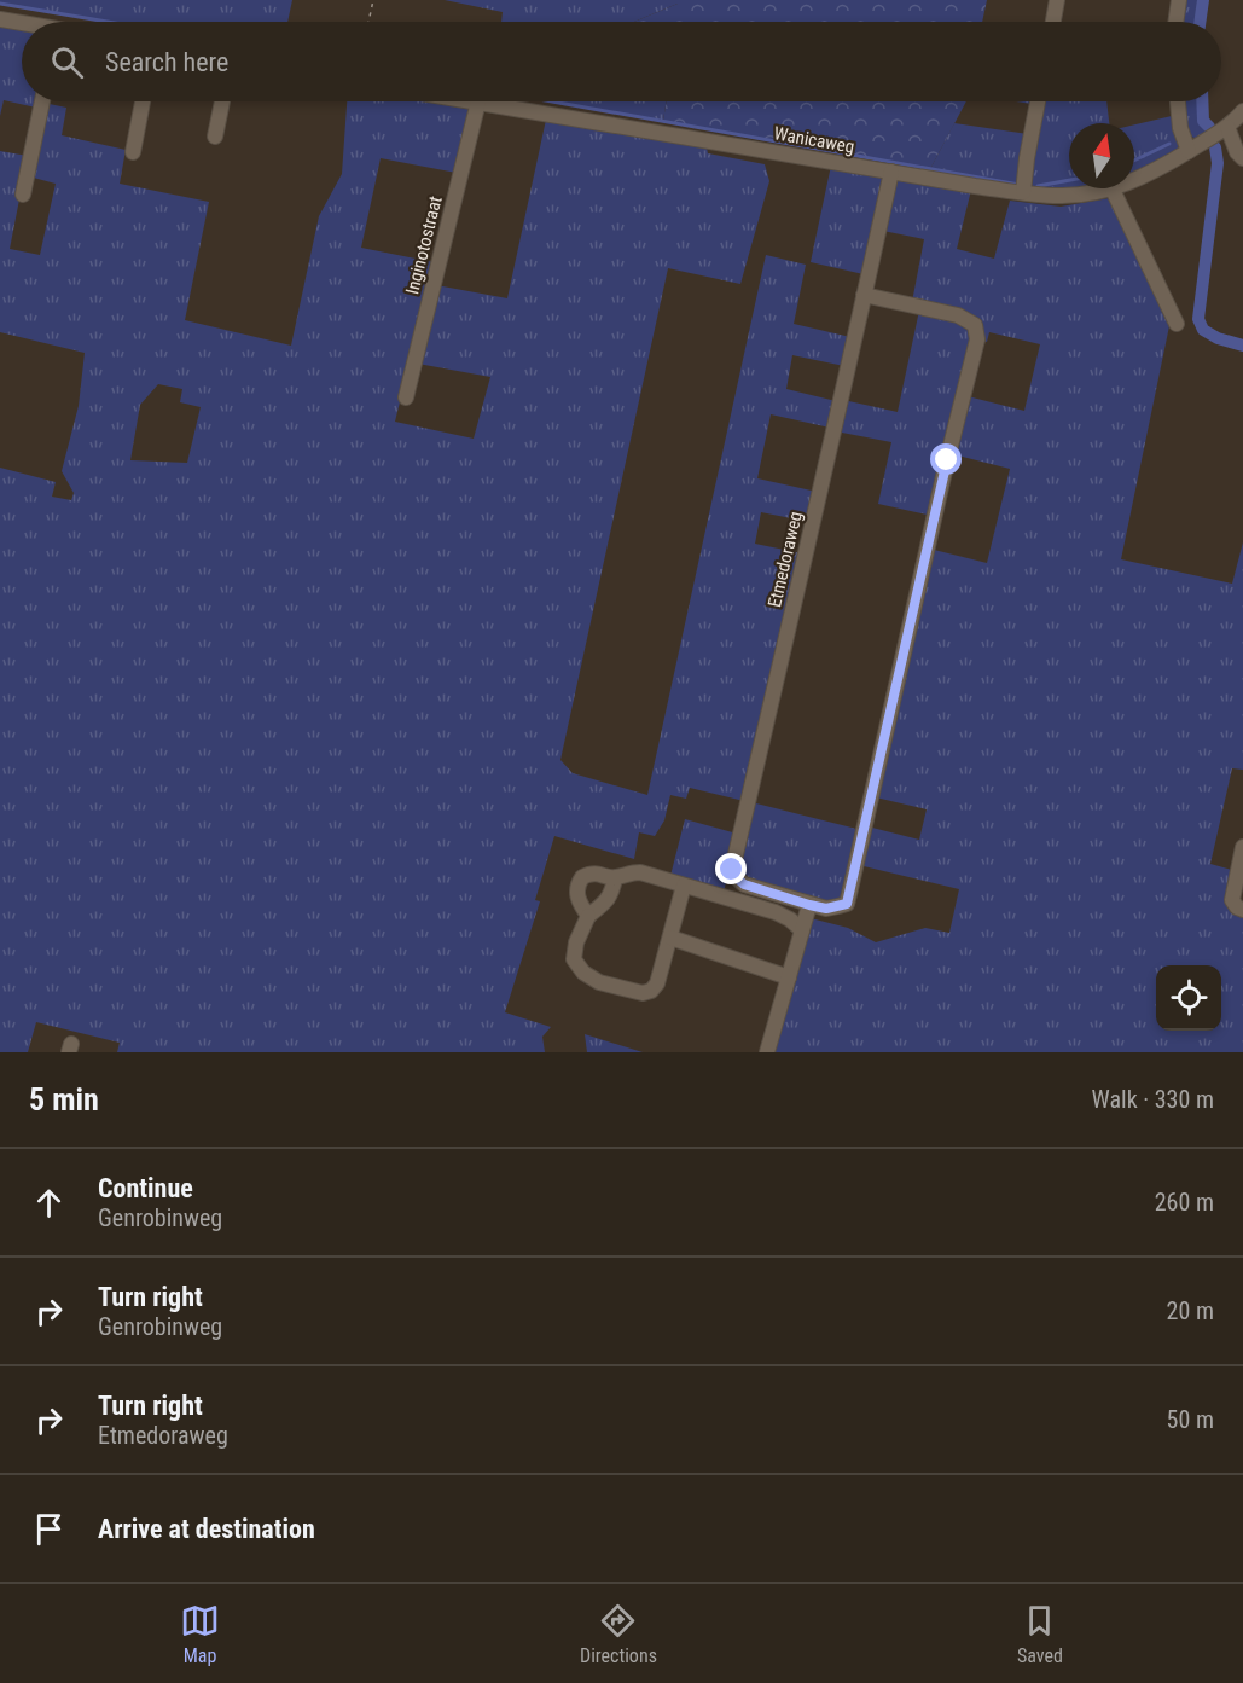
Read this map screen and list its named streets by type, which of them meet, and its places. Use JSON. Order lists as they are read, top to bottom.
{
  "streets": {
    "street": ["Wanicaweg", "Inginotostraat", "Etmedoraweg"]
  },
  "crossings": [
    ["Wanicaweg", "Inginotostraat"],
    ["Wanicaweg", "Etmedoraweg"]
  ],
  "north": "top",
  "page": {
    "search": "Search here",
    "heading": ["5 min", "Walk · 330 m"],
    "list": [
      ["Continue", "Genrobinweg", "260 m"],
      ["Turn right", "Genrobinweg", "20 m"],
      ["Turn right", "Etmedoraweg", "50 m"],
      "Arrive at destination"
    ],
    "nav": ["Map", "Directions", "Saved"]
  }
}
